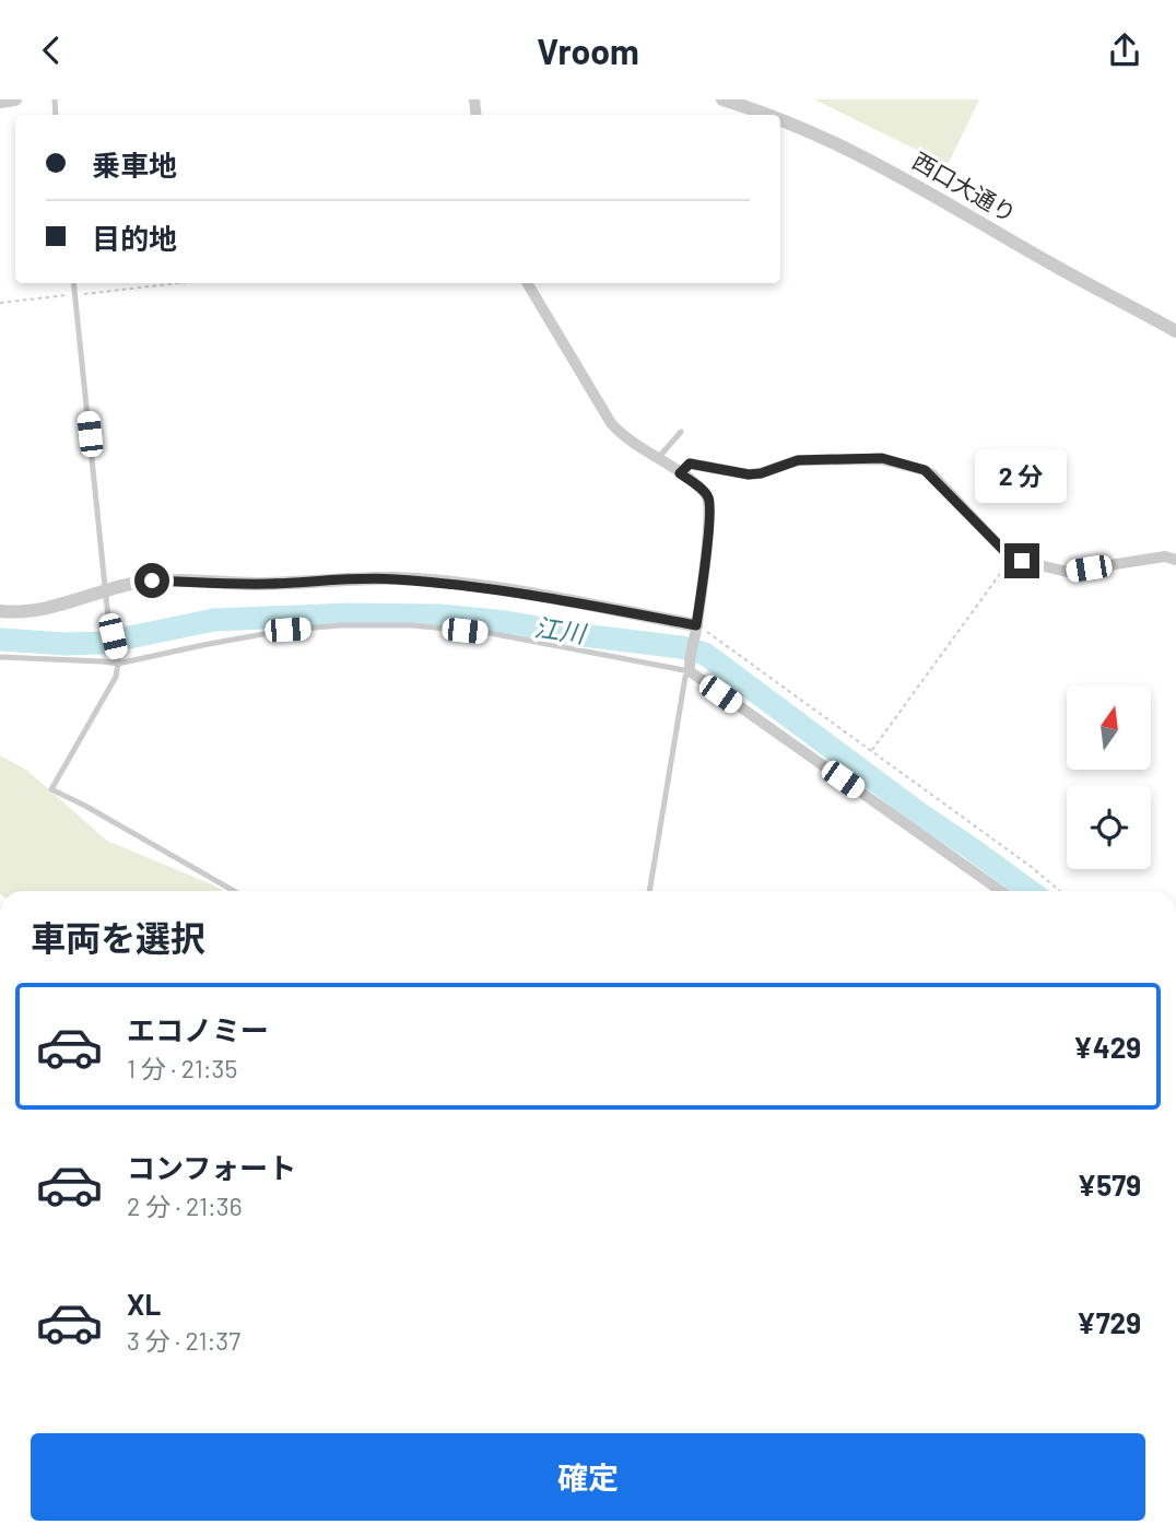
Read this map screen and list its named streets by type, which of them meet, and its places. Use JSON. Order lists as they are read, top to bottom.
{
  "streets": {
    "street": ["西口大通り"]
  },
  "water": ["江川"],
  "north": "top",
  "page": {
    "header": "Vroom",
    "banner": ["乗車地", "目的地"],
    "bubble": "2 分",
    "heading": "車両を選択",
    "list": [
      {
        "name": "エコノミー",
        "note": "1 分 · 21:35",
        "value": "¥429"
      },
      {
        "name": "コンフォート",
        "note": "2 分 · 21:36",
        "value": "¥579"
      },
      {
        "name": "XL",
        "note": "3 分 · 21:37",
        "value": "¥729"
      }
    ],
    "buttons": "確定"
  }
}
